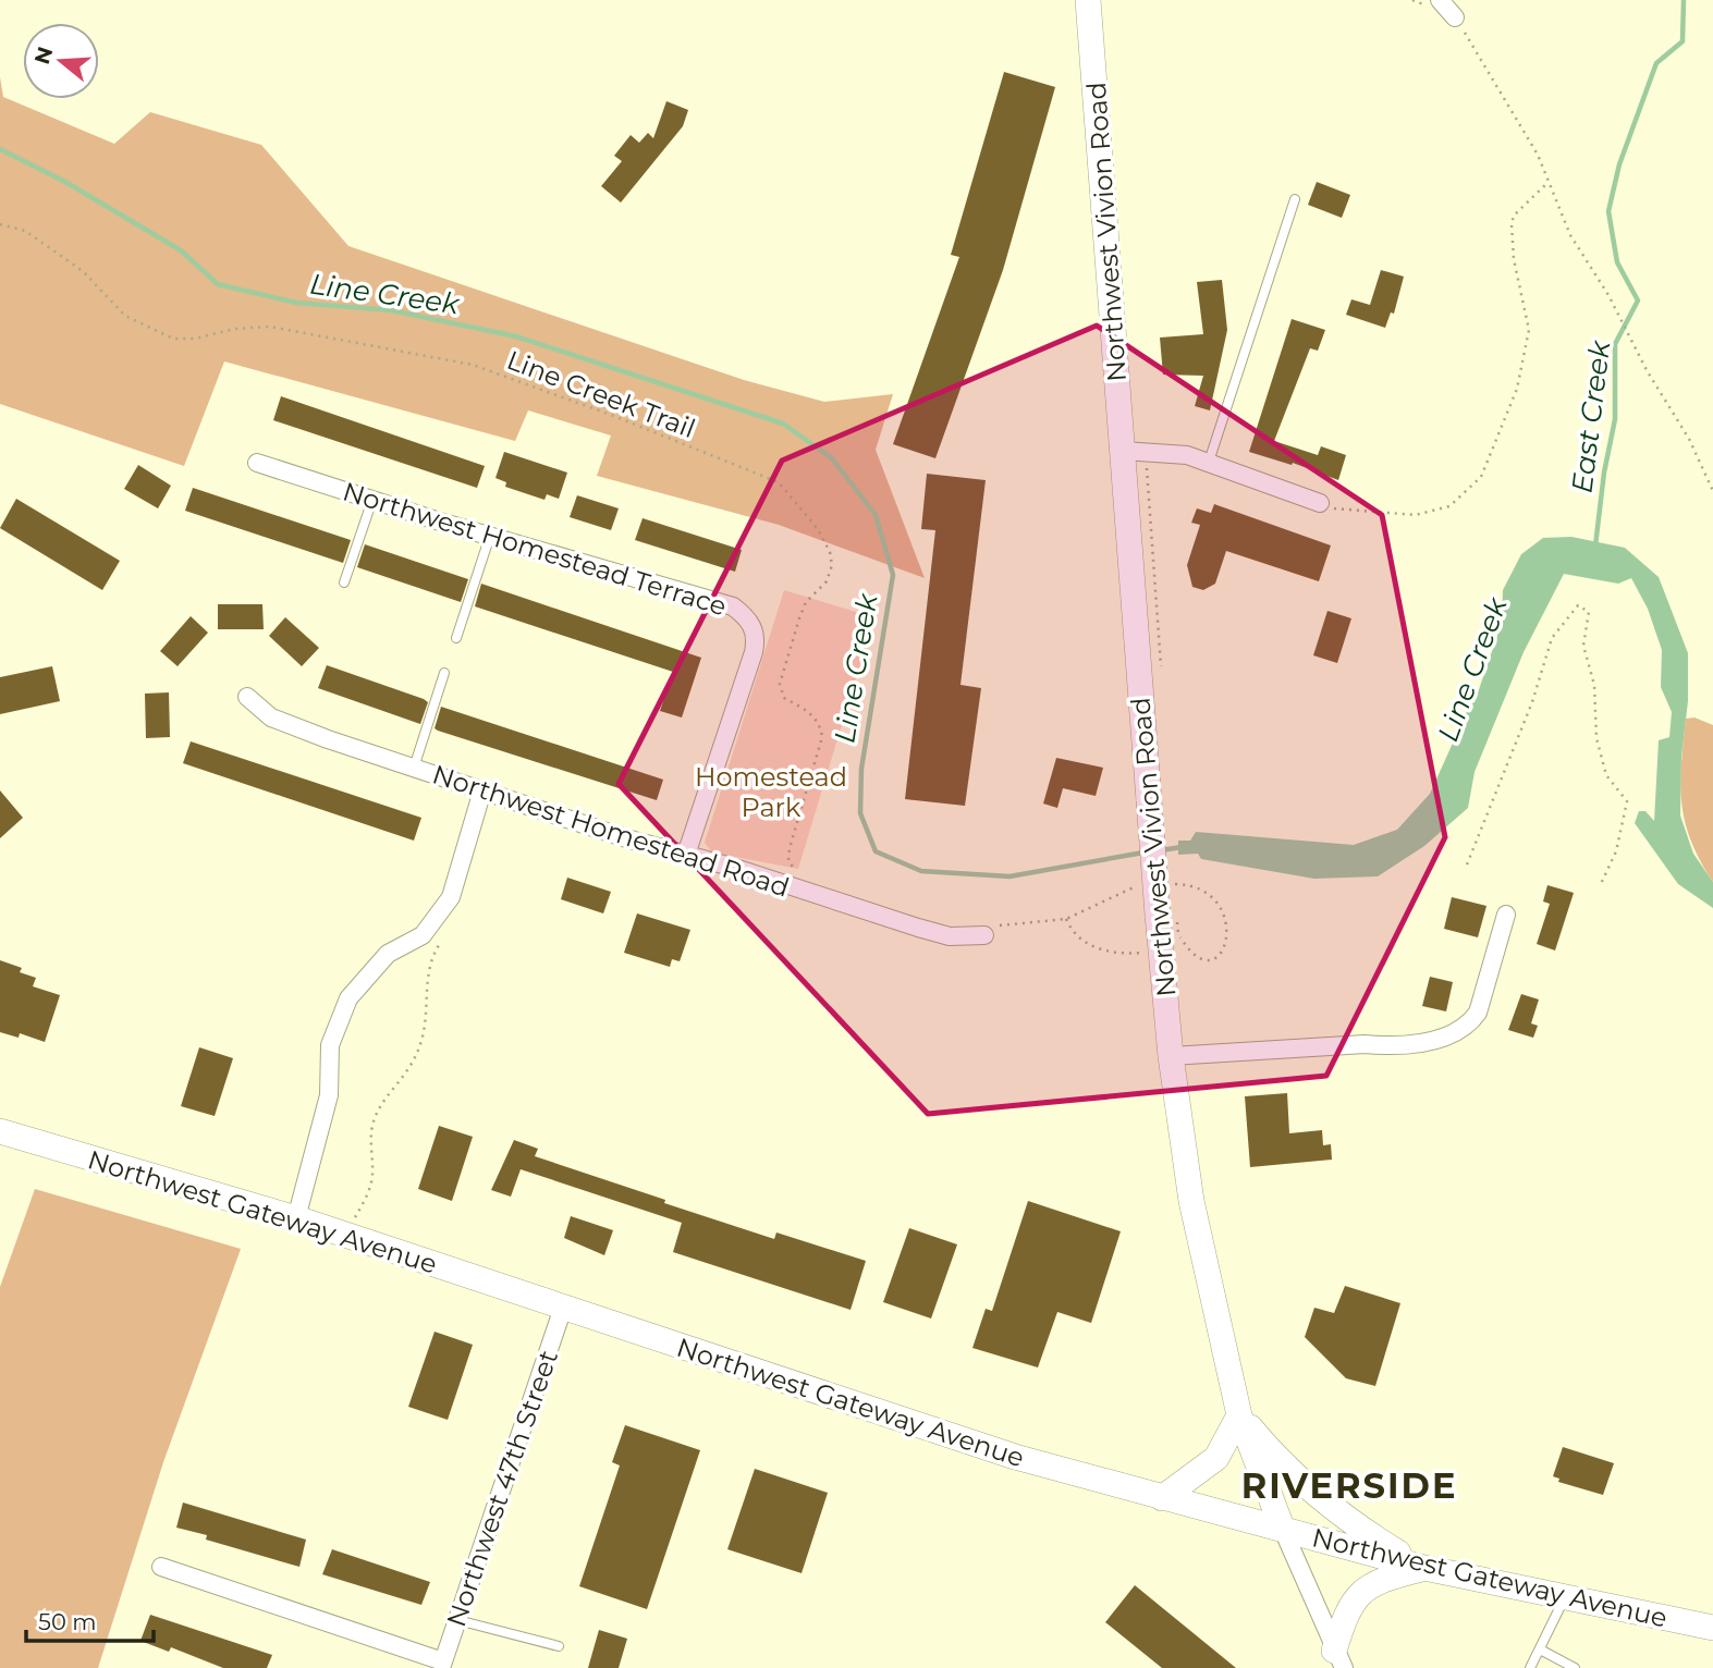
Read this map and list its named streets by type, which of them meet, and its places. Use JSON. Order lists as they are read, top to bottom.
{
  "streets": {
    "main road": ["Northwest Vivion Road", "Northwest Gateway Avenue"],
    "street": ["Northwest Homestead Terrace", "Northwest Homestead Road", "Northwest 47th Street"],
    "path": ["Line Creek Trail"]
  },
  "crossings": [
    ["Northwest Vivion Road", "Northwest Gateway Avenue"],
    ["Northwest Homestead Terrace", "Northwest Homestead Road"],
    ["Northwest Gateway Avenue", "Northwest 47th Street"]
  ],
  "districts": ["RIVERSIDE"],
  "water": ["Line Creek", "East Creek"],
  "parks": ["Homestead Park"],
  "scale_bar": "50 m",
  "north": "left"
}
